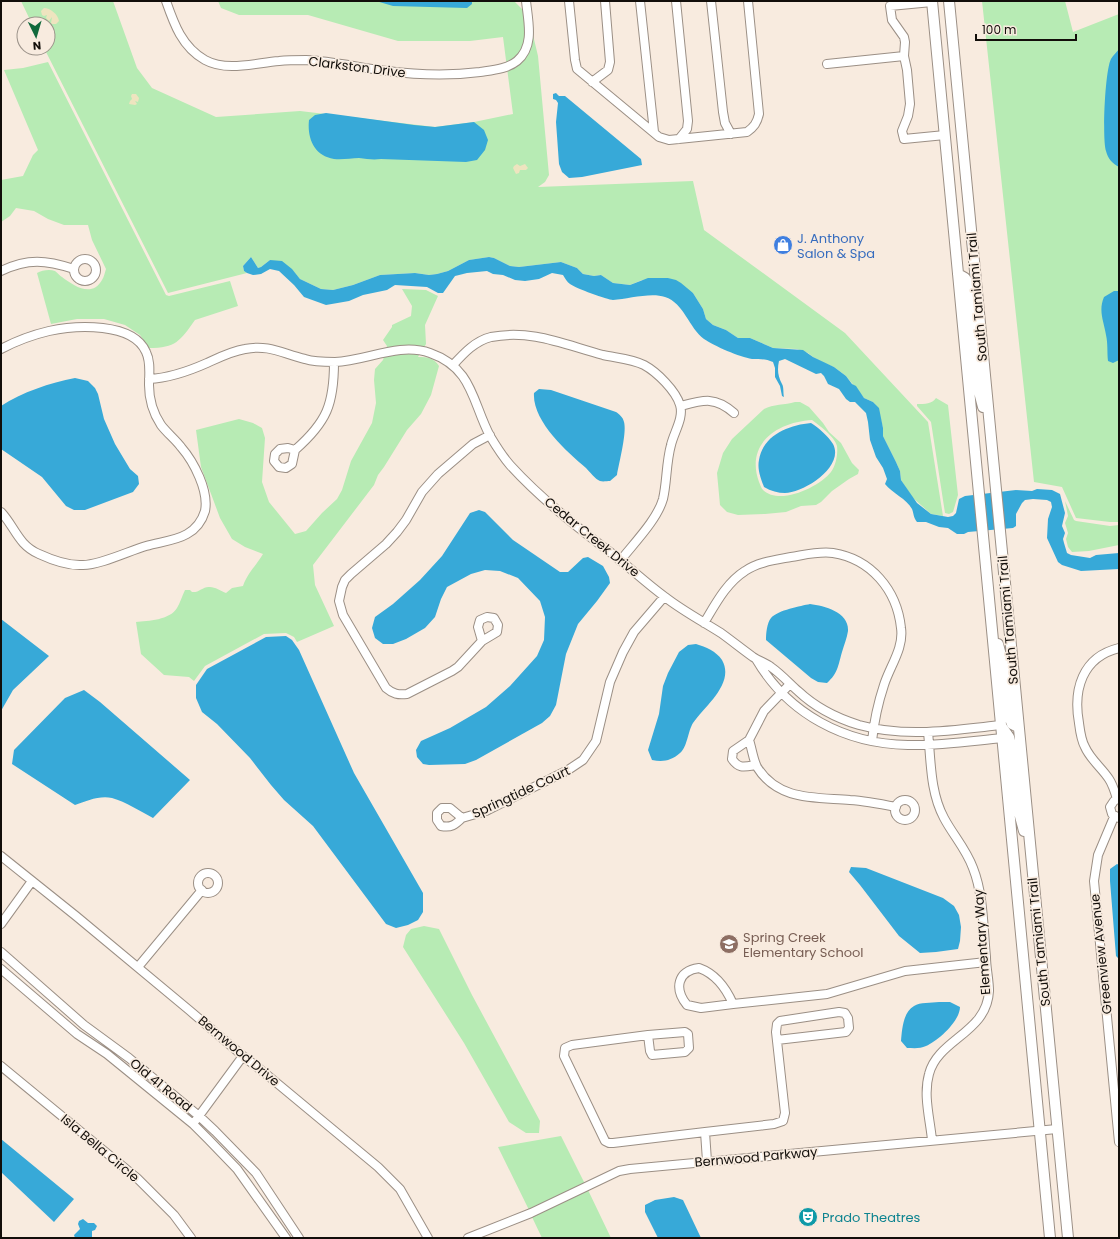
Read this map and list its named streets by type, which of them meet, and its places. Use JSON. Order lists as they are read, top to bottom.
{
  "streets": {
    "main road": ["South Tamiami Trail"],
    "street": [
      "Clarkston Drive",
      "Cedar Creek Drive",
      "Springtide Court",
      "Elementary Way",
      "Greenview Avenue",
      "Bernwood Drive",
      "Old 41 Road",
      "Isla Bella Circle",
      "Bernwood Parkway"
    ]
  },
  "crossings": [
    ["South Tamiami Trail", "Cedar Creek Drive"],
    ["South Tamiami Trail", "Bernwood Parkway"],
    ["Cedar Creek Drive", "Springtide Court"],
    ["Cedar Creek Drive", "Elementary Way"],
    ["Elementary Way", "Bernwood Parkway"]
  ],
  "places": {
    "shop": ["J. Anthony Salon & Spa"],
    "school or university": ["Spring Creek Elementary School"],
    "theatre": ["Prado Theatres"]
  },
  "scale_bar": "100 m",
  "north": "bottom"
}
